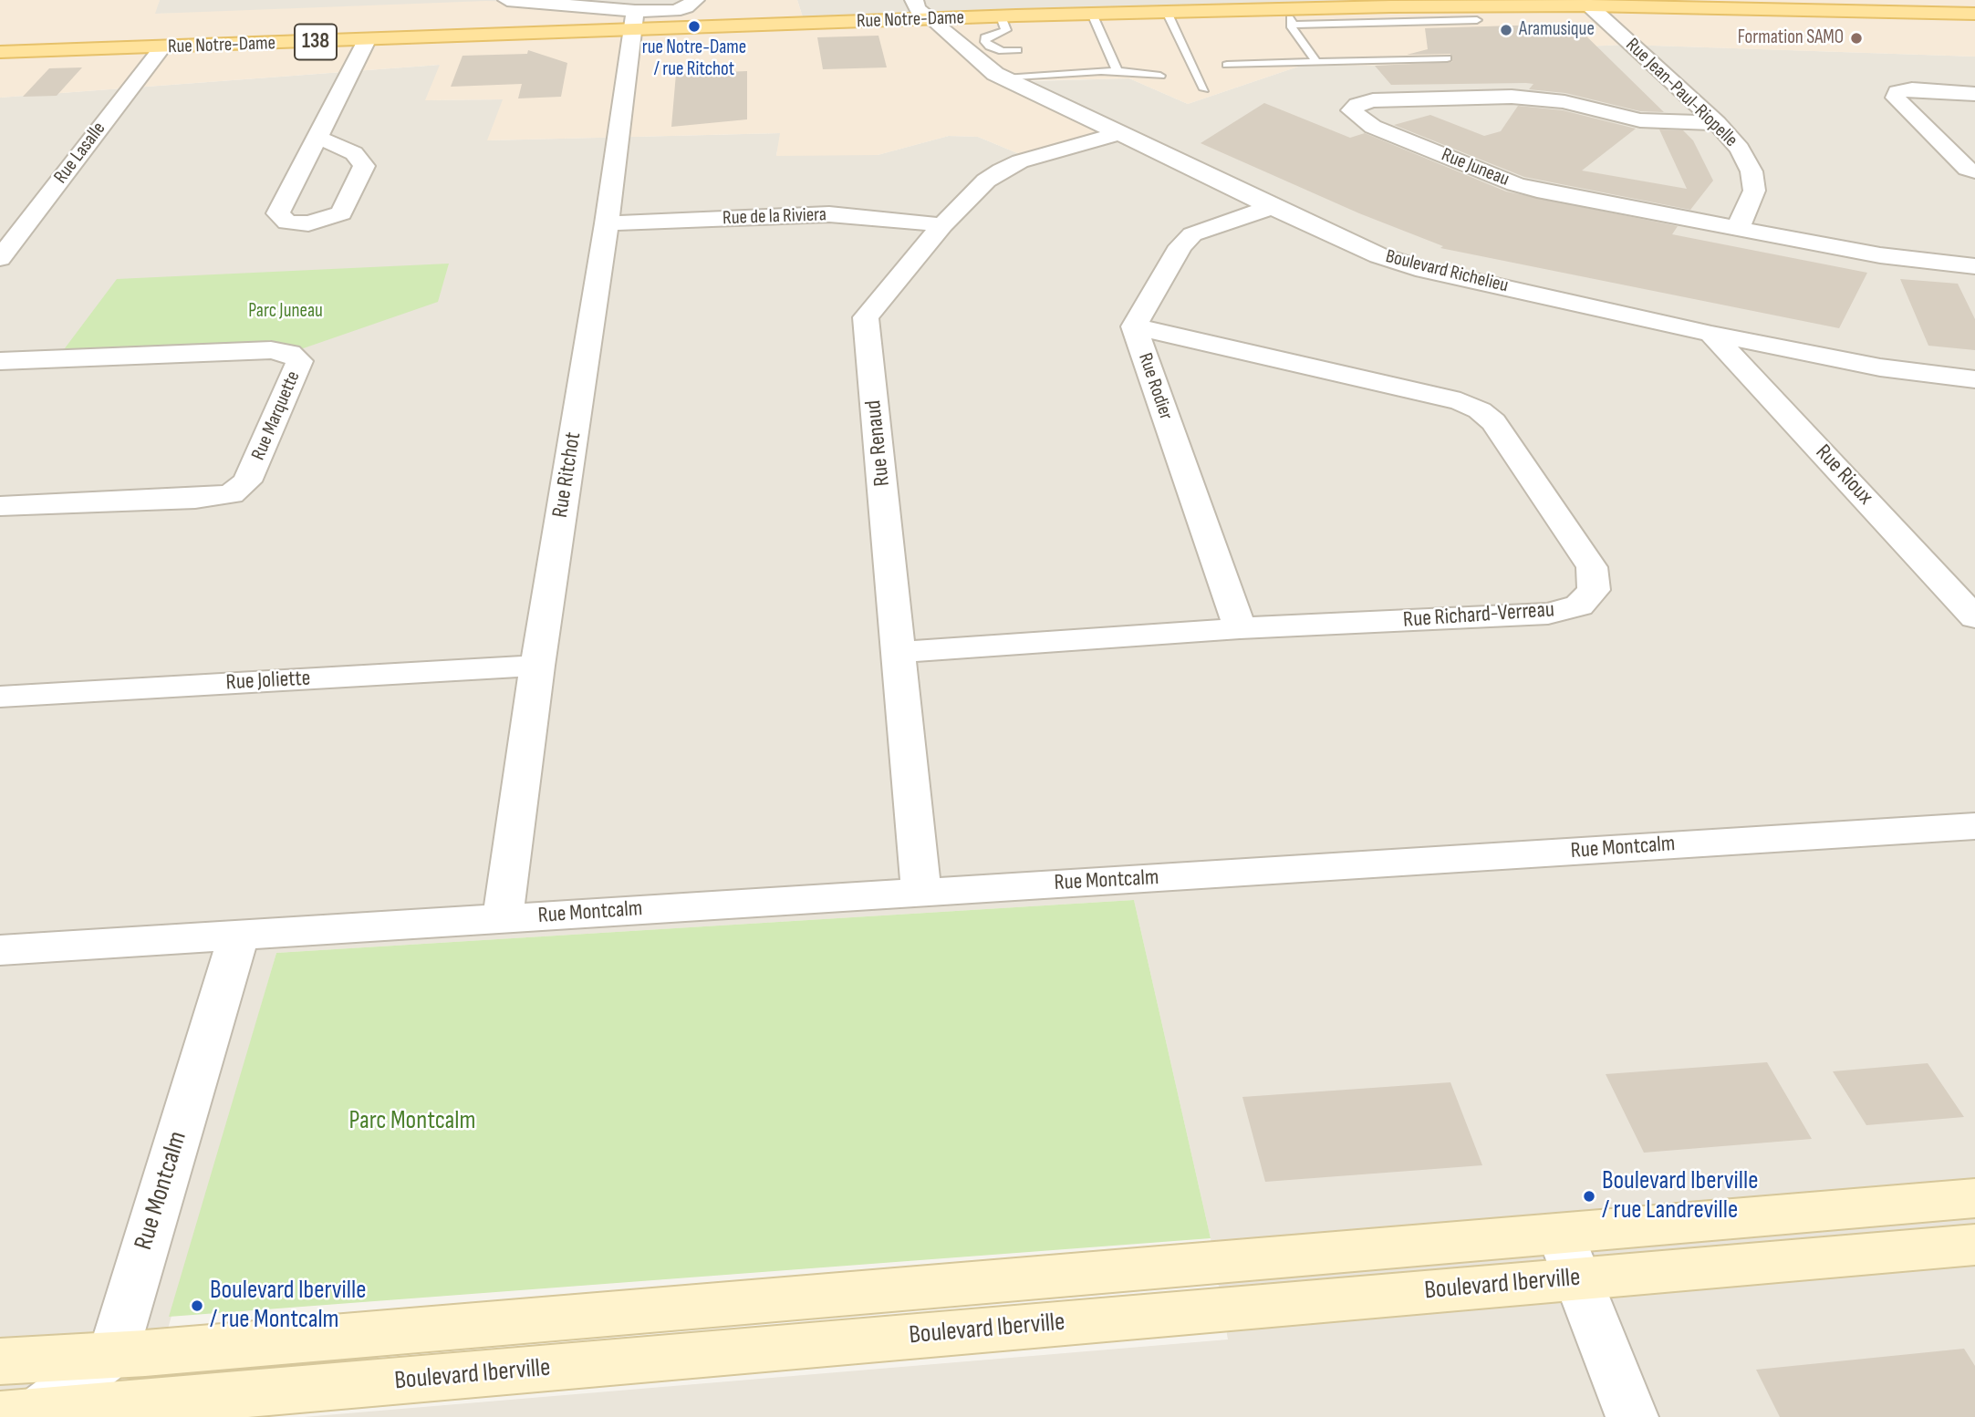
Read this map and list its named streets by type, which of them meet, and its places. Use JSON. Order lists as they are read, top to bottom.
{
  "streets": {
    "main road": ["Rue Notre-Dame", "138"],
    "street": [
      "Rue Jean-Paul-Riopelle",
      "Rue Lasalle",
      "Rue Juneau",
      "Rue de la Riviera",
      "Boulevard Richelieu",
      "Rue Rodier",
      "Rue Marquette",
      "Rue Renaud",
      "Rue Ritchot",
      "Rue Rioux",
      "Rue Richard-Verreau",
      "Rue Joliette",
      "Rue Montcalm",
      "Boulevard Iberville"
    ]
  },
  "crossings": [
    ["Rue Notre-Dame", "Rue Jean-Paul-Riopelle"],
    ["Rue Notre-Dame", "Rue Lasalle"],
    ["Rue Notre-Dame", "Boulevard Richelieu"],
    ["Rue Notre-Dame", "Rue Ritchot"],
    ["Rue Jean-Paul-Riopelle", "Rue Juneau"],
    ["Rue de la Riviera", "Rue Renaud"],
    ["Rue de la Riviera", "Rue Ritchot"],
    ["Boulevard Richelieu", "Rue Rodier"],
    ["Boulevard Richelieu", "Rue Renaud"],
    ["Boulevard Richelieu", "Rue Rioux"],
    ["Rue Rodier", "Rue Richard-Verreau"],
    ["Rue Renaud", "Rue Richard-Verreau"],
    ["Rue Renaud", "Rue Montcalm"],
    ["Rue Ritchot", "Rue Joliette"],
    ["Rue Ritchot", "Rue Montcalm"],
    ["Rue Montcalm", "Boulevard Iberville"]
  ],
  "parks": ["Parc Juneau", "Parc Montcalm"],
  "places": [
    "rue Notre-Dame / rue Ritchot",
    "Aramusique",
    "Formation SAMO",
    "Boulevard Iberville / rue Landreville",
    "Boulevard Iberville / rue Montcalm"
  ]
}
